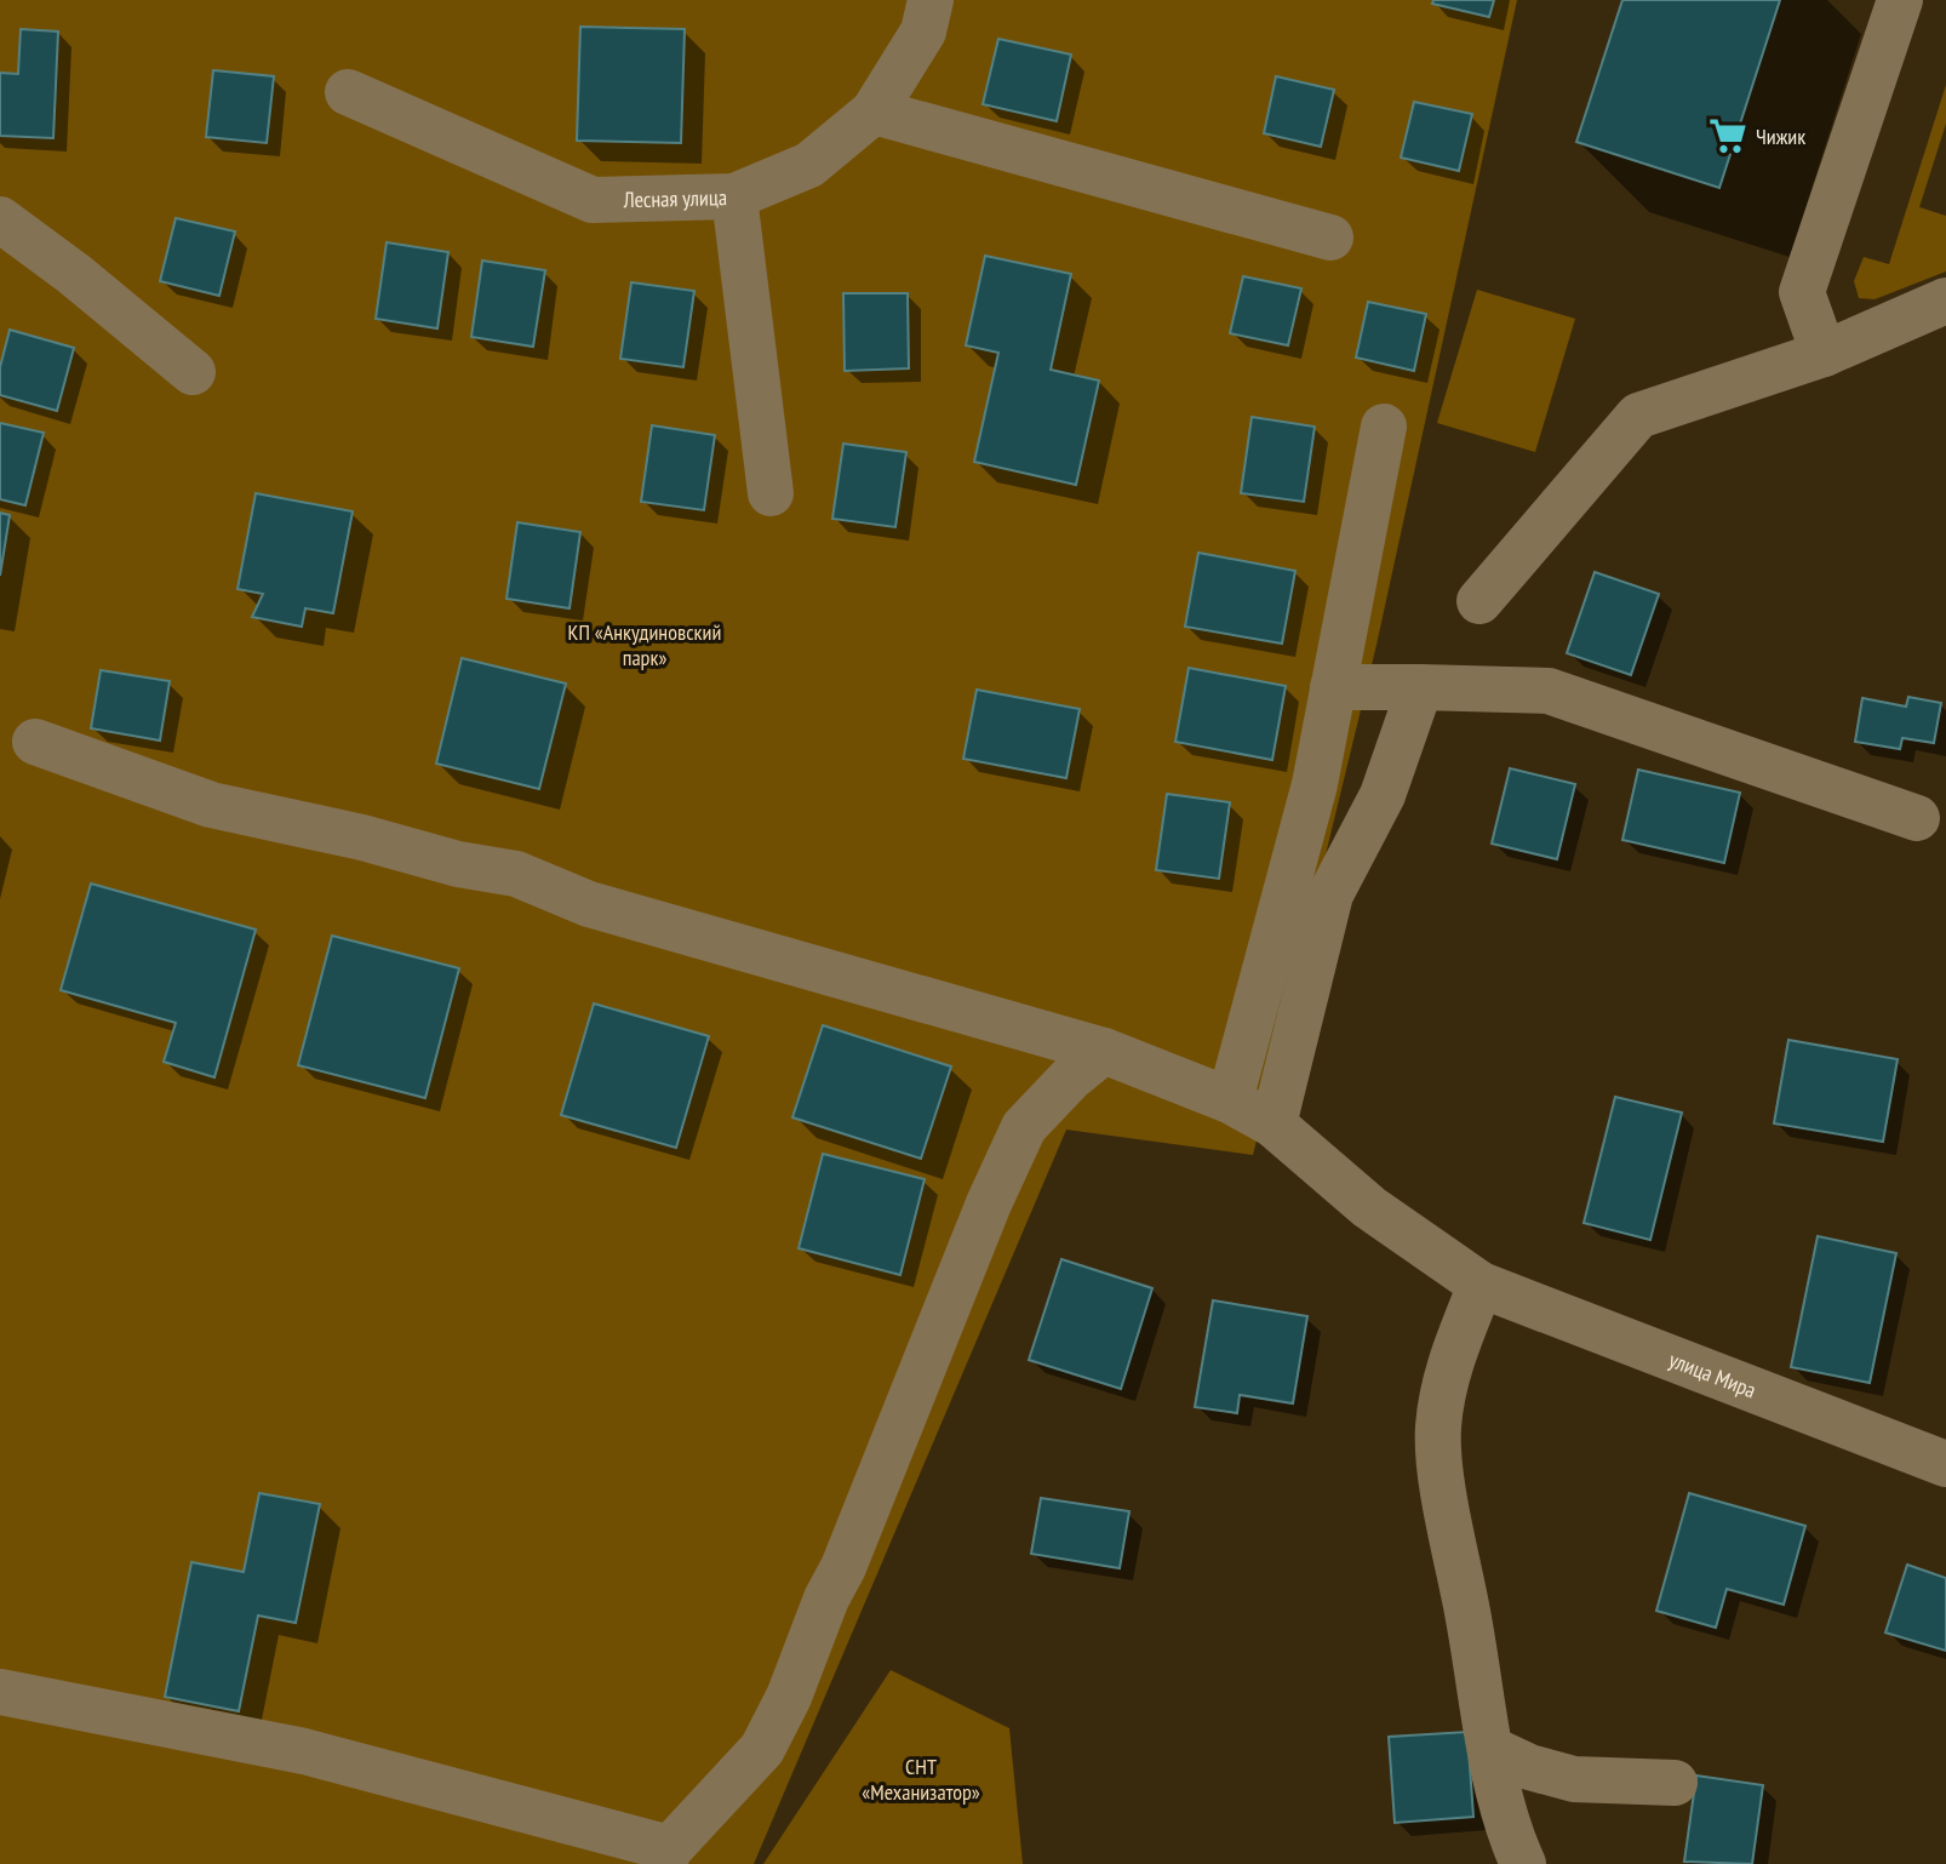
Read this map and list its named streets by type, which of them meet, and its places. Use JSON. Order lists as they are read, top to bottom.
{
  "streets": {
    "street": ["Лесная улица", "улица Мира"]
  },
  "parks": ["КП «Анкудиновский парк»", "СНТ «Механизатор»"],
  "places": {
    "supermarket": ["Чижик"]
  }
}
